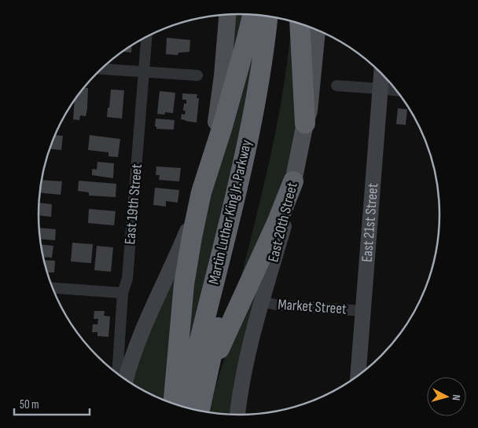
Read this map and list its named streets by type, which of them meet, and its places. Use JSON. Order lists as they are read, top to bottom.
{
  "streets": {
    "highway": ["Martin Luther King Jr. Parkway"],
    "main road": ["East 20th Street"],
    "street": ["East 19th Street", "East 21st Street", "Market Street"]
  },
  "crossings": [
    ["East 20th Street", "Market Street"],
    ["East 21st Street", "Market Street"]
  ],
  "scale_bar": "50 m",
  "north": "right"
}
